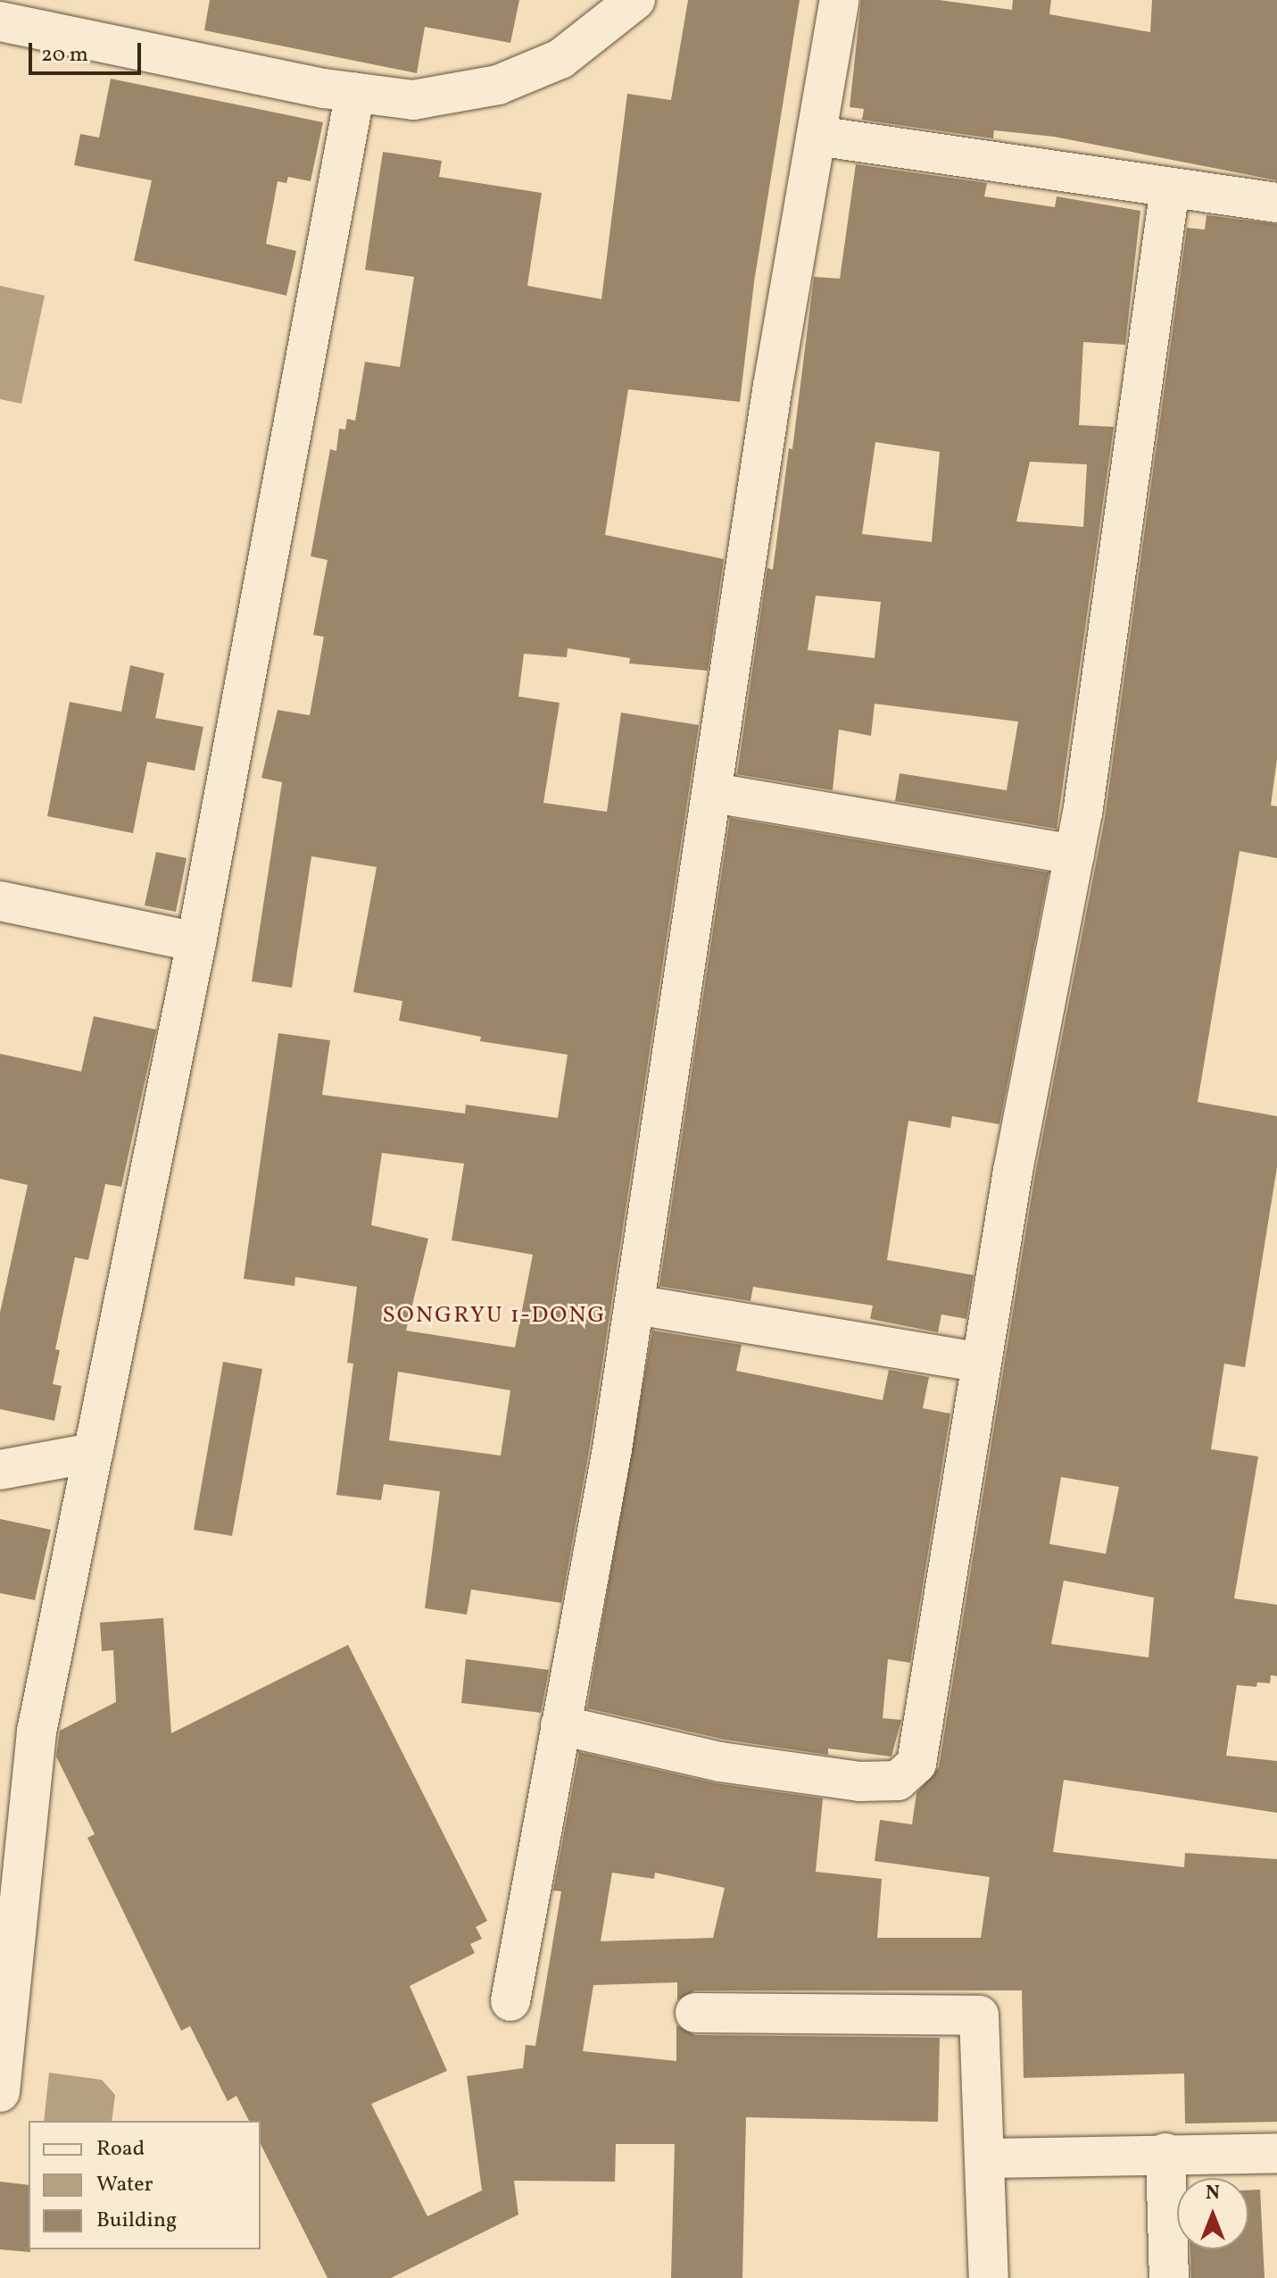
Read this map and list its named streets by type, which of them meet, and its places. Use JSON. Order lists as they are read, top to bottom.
{
  "districts": ["SONGRYU 1-DONG"],
  "legend": ["Road", "Water", "Building"],
  "scale_bar": "20 m",
  "north": "top"
}
